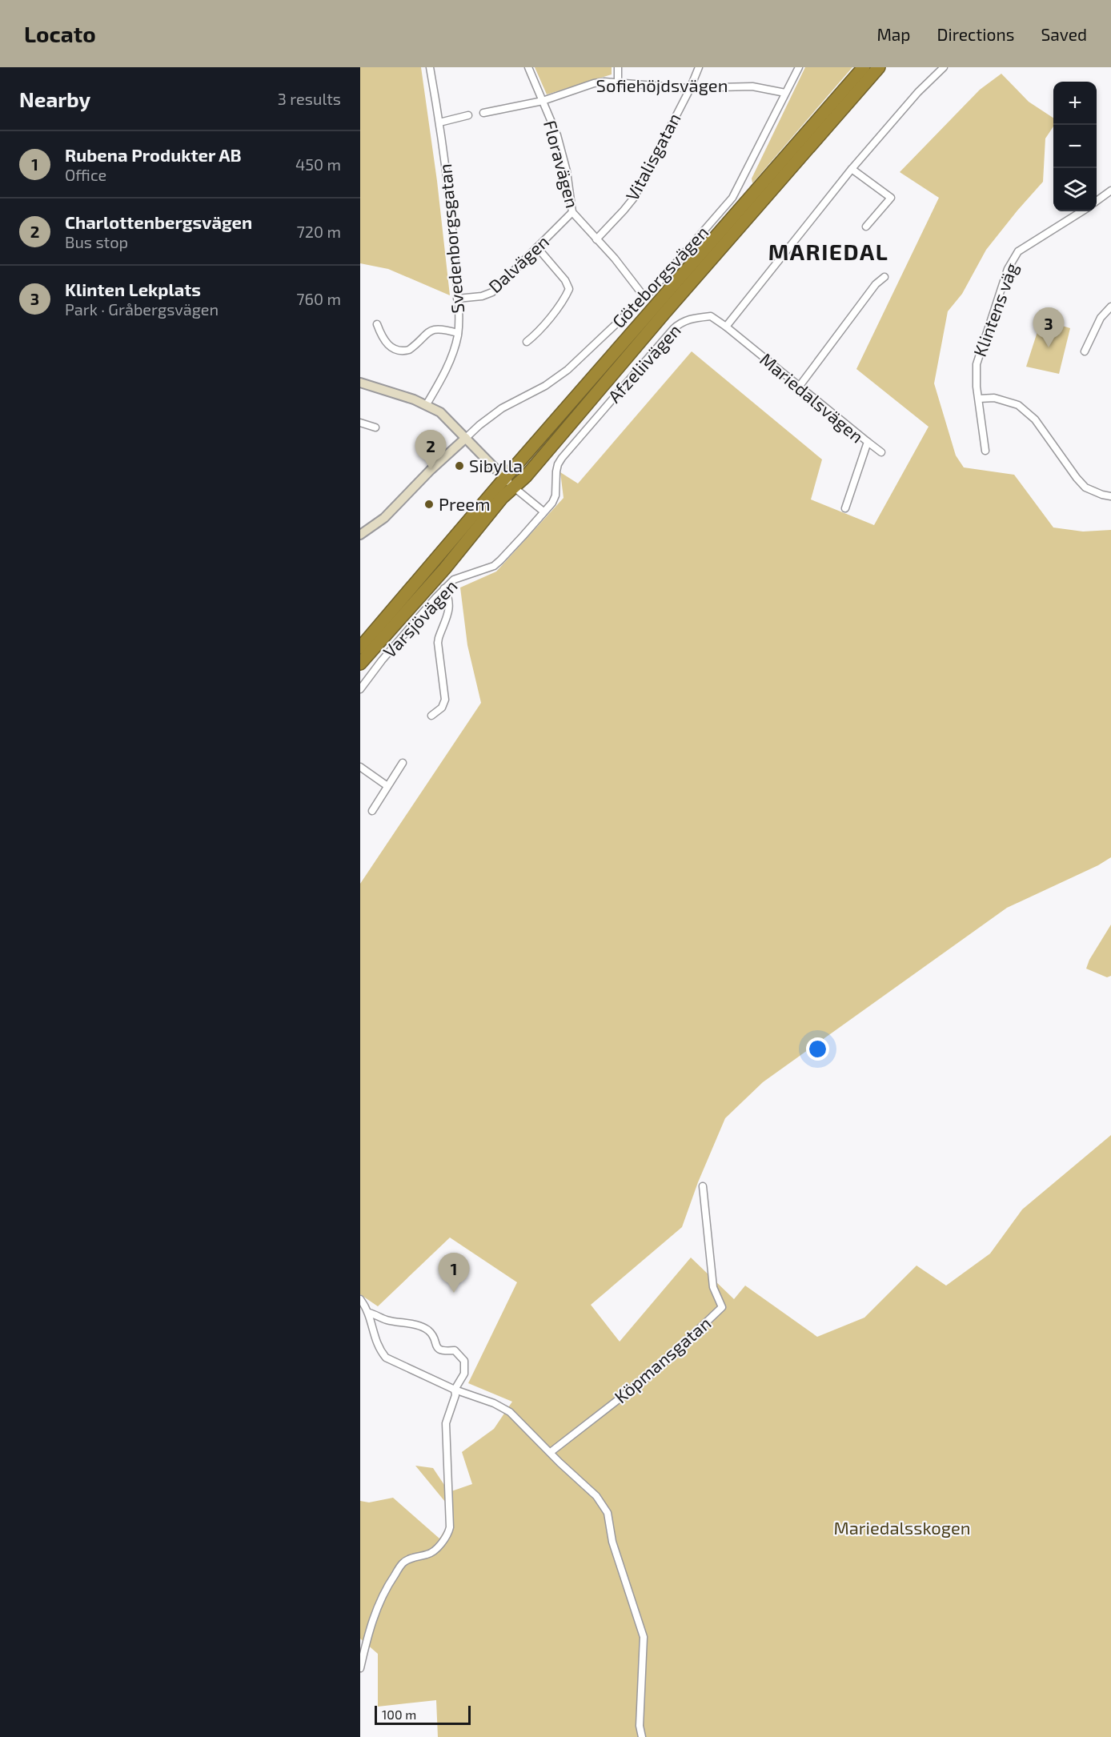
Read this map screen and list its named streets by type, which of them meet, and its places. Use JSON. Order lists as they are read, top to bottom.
{
  "streets": {
    "street": [
      "Sofiehöjdsvägen",
      "Vitalisgatan",
      "Floravägen",
      "Svedenborgsgatan",
      "Dalvägen",
      "Göteborgsvägen",
      "Klintens väg",
      "Afzeliivägen",
      "Mariedalsvägen",
      "Varsjövägen",
      "Köpmansgatan"
    ]
  },
  "crossings": [
    ["Sofiehöjdsvägen", "Vitalisgatan"],
    ["Sofiehöjdsvägen", "Floravägen"],
    ["Sofiehöjdsvägen", "Göteborgsvägen"],
    ["Vitalisgatan", "Floravägen"],
    ["Floravägen", "Dalvägen"],
    ["Floravägen", "Göteborgsvägen"],
    ["Svedenborgsgatan", "Dalvägen"],
    ["Afzeliivägen", "Mariedalsvägen"],
    ["Afzeliivägen", "Varsjövägen"]
  ],
  "districts": ["MARIEDAL"],
  "parks": ["Mariedalsskogen"],
  "places": ["Sibylla", "Preem"],
  "scale_bar": "100 m",
  "page": {
    "header": "Locato",
    "nav": ["Map", "Directions", "Saved"],
    "heading": ["Nearby", "3 results"],
    "map_buttons": ["+", "−"],
    "list": [
      {
        "mark": "1",
        "name": "Rubena Produkter AB",
        "note": "Office",
        "value": "450 m"
      },
      {
        "mark": "2",
        "name": "Charlottenbergsvägen",
        "note": "Bus stop",
        "value": "720 m"
      },
      {
        "mark": "3",
        "name": "Klinten Lekplats",
        "note": "Park · Gråbergsvägen",
        "value": "760 m"
      }
    ],
    "pins": ["3", "2", "1"],
    "scale": "100 m"
  }
}
